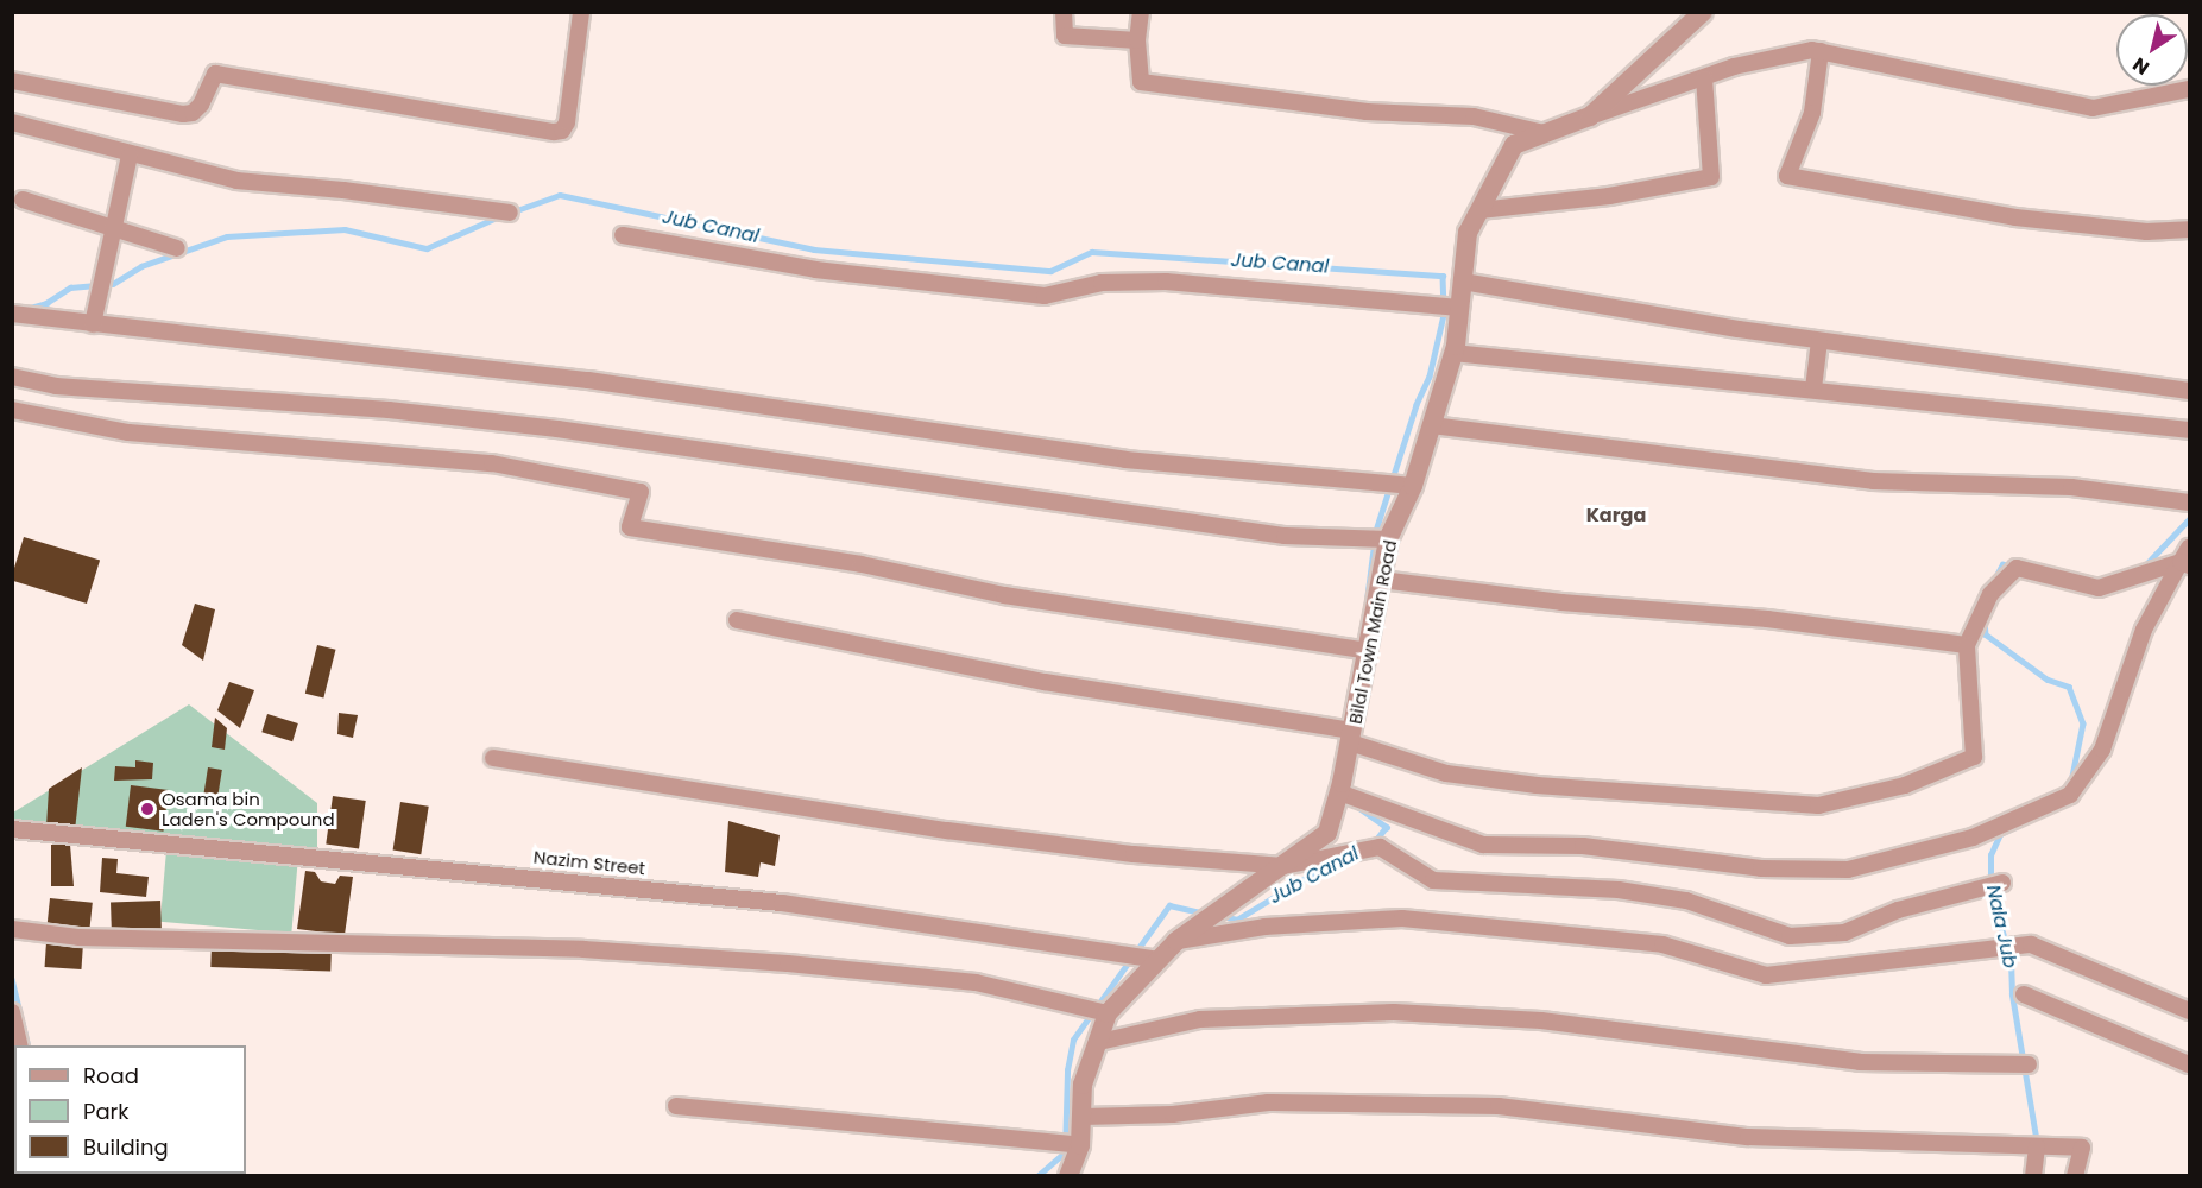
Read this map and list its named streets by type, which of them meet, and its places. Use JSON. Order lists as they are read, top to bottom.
{
  "streets": {
    "street": ["Bilal Town Main Road", "Nazim Street"]
  },
  "crossings": [
    ["Bilal Town Main Road", "Nazim Street"]
  ],
  "districts": ["Karga"],
  "water": ["Jub Canal", "Nala Jub"],
  "places": ["Osama bin Laden's Compound"],
  "legend": ["Road", "Park", "Building"],
  "north": "bottom left"
}
